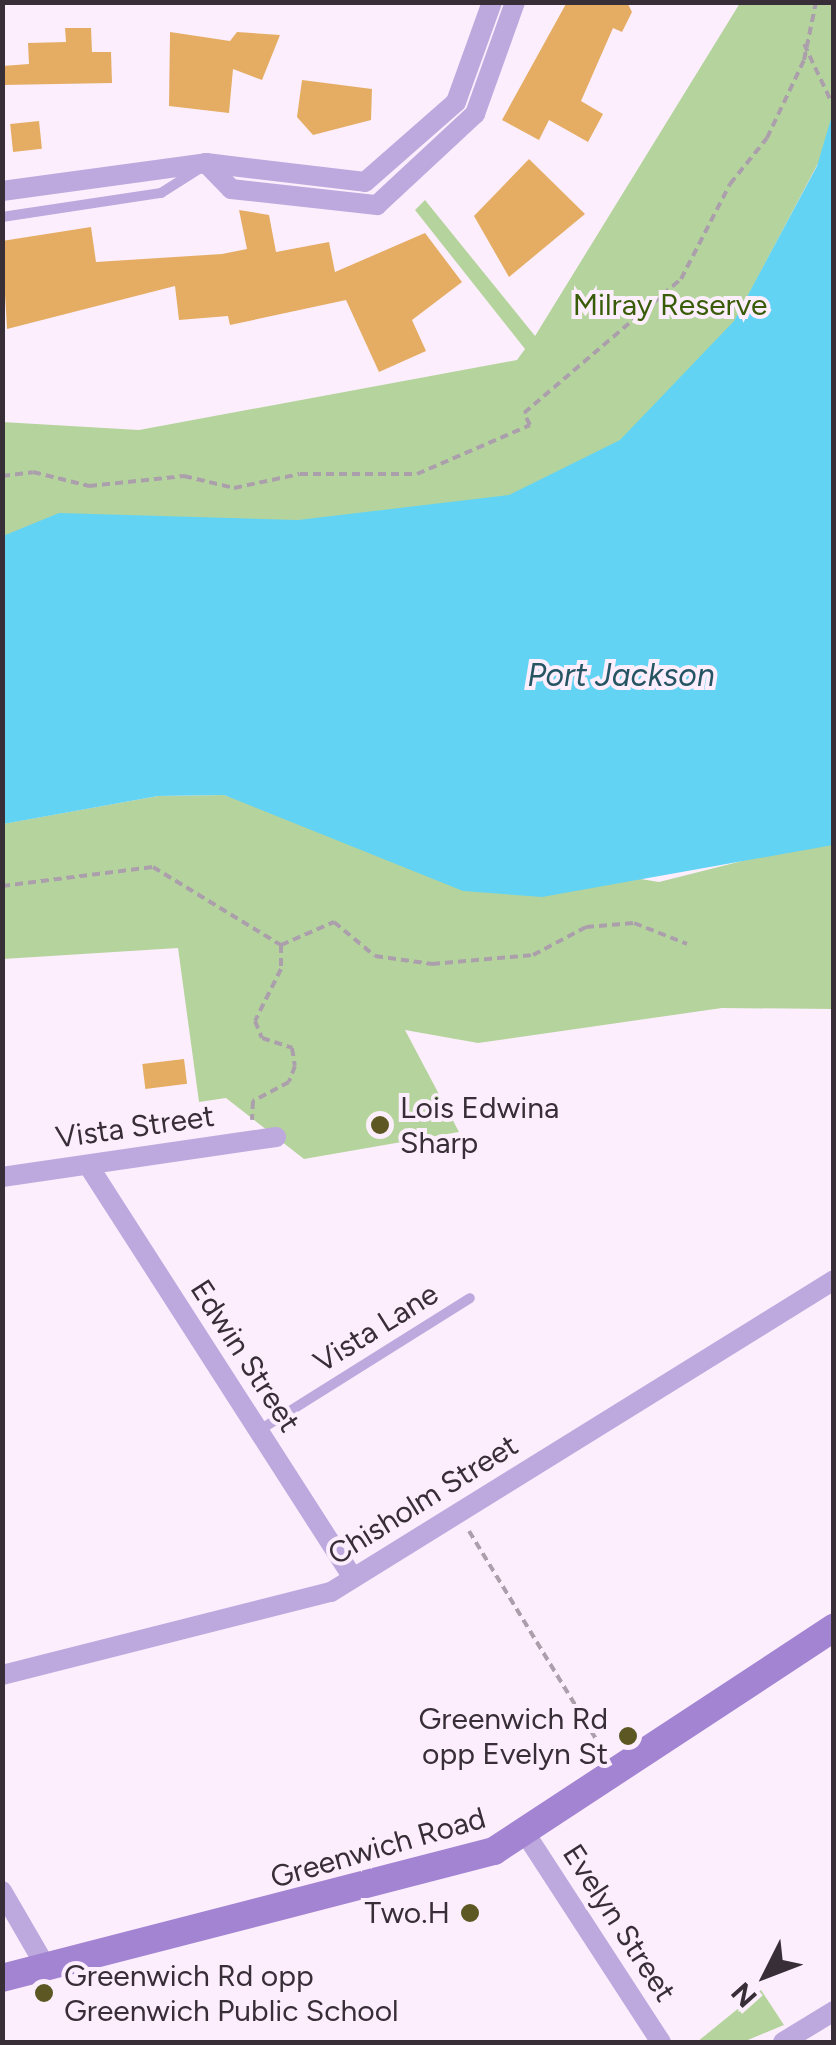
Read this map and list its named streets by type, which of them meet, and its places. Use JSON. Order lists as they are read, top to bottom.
{
  "streets": {
    "street": [
      "Vista Street",
      "Edwin Street",
      "Chisholm Street",
      "Greenwich Road",
      "Evelyn Street"
    ],
    "lane": ["Vista Lane"]
  },
  "crossings": [
    ["Vista Street", "Edwin Street"],
    ["Vista Lane", "Edwin Street"],
    ["Edwin Street", "Chisholm Street"],
    ["Greenwich Road", "Evelyn Street"]
  ],
  "water": ["Port Jackson"],
  "parks": ["Milray Reserve"],
  "places": [
    "Lois Edwina Sharp",
    "Greenwich Rd opp Evelyn St",
    "Two.H",
    "Greenwich Rd opp Greenwich Public School"
  ],
  "north": "bottom left"
}
